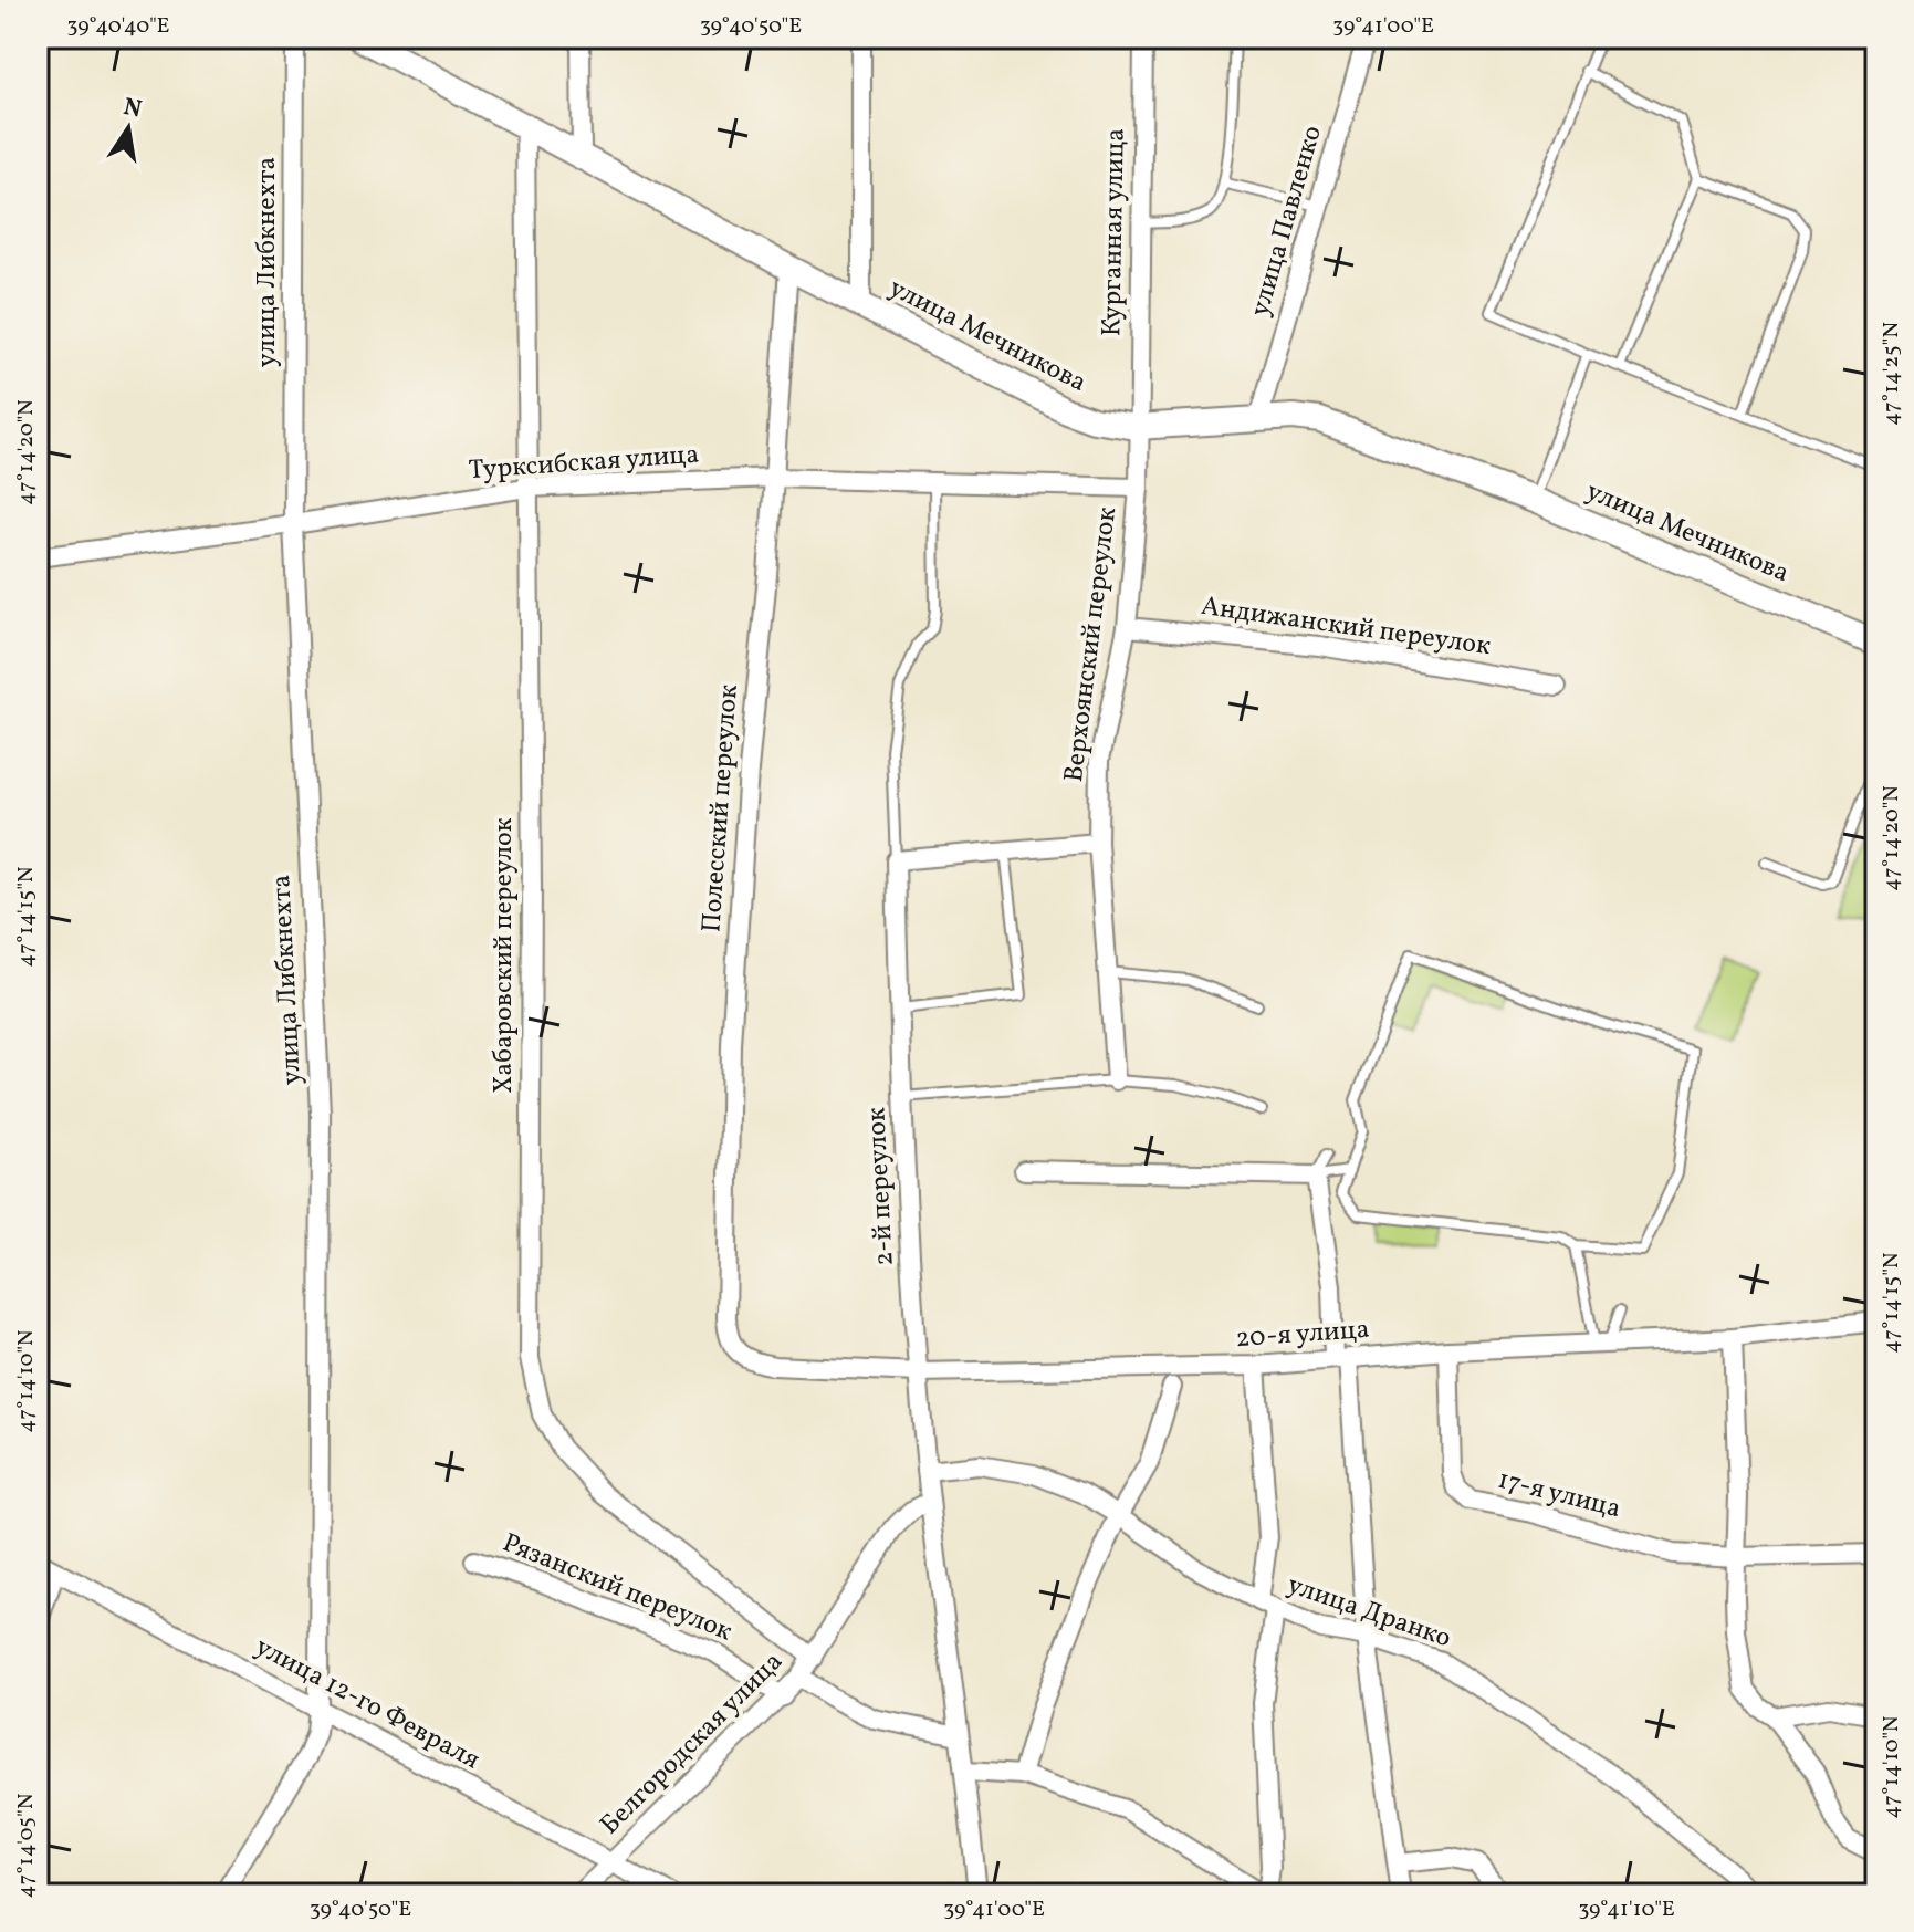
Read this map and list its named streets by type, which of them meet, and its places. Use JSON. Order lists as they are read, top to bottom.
{
  "streets": {
    "main road": ["улица Мечникова"],
    "street": [
      "улица Павленко",
      "Курганная улица",
      "улица Либкнехта",
      "Турксибская улица",
      "Андижанский переулок",
      "Верхоянский переулок",
      "Полесский переулок",
      "Хабаровский переулок",
      "2-й переулок",
      "20-я улица",
      "17-я улица",
      "Рязанский переулок",
      "улица Дранко",
      "улица 12-го Февраля",
      "Белгородская улица"
    ]
  },
  "crossings": [
    ["улица Павленко", "улица Мечникова"],
    ["Курганная улица", "улица Мечникова"],
    ["Курганная улица", "Верхоянский переулок"],
    ["улица Либкнехта", "Турксибская улица"],
    ["улица Либкнехта", "улица 12-го Февраля"],
    ["улица Мечникова", "Верхоянский переулок"],
    ["улица Мечникова", "Полесский переулок"],
    ["улица Мечникова", "Хабаровский переулок"],
    ["Турксибская улица", "Верхоянский переулок"],
    ["Турксибская улица", "Полесский переулок"],
    ["Турксибская улица", "Хабаровский переулок"],
    ["Турксибская улица", "2-й переулок"],
    ["Андижанский переулок", "Верхоянский переулок"],
    ["Полесский переулок", "20-я улица"],
    ["Хабаровский переулок", "Белгородская улица"],
    ["2-й переулок", "20-я улица"],
    ["2-й переулок", "улица Дранко"],
    ["2-й переулок", "Белгородская улица"],
    ["20-я улица", "17-я улица"],
    ["Рязанский переулок", "Белгородская улица"],
    ["улица 12-го Февраля", "Белгородская улица"]
  ],
  "north": "top",
  "coordinates": [
    "39°40'40\"E",
    "39°40'50\"E",
    "39°41'00\"E",
    "47°14'25\"N",
    "47°14'20\"N",
    "47°14'15\"N",
    "47°14'10\"N",
    "47°14'05\"N",
    "39°41'10\"E"
  ]
}
